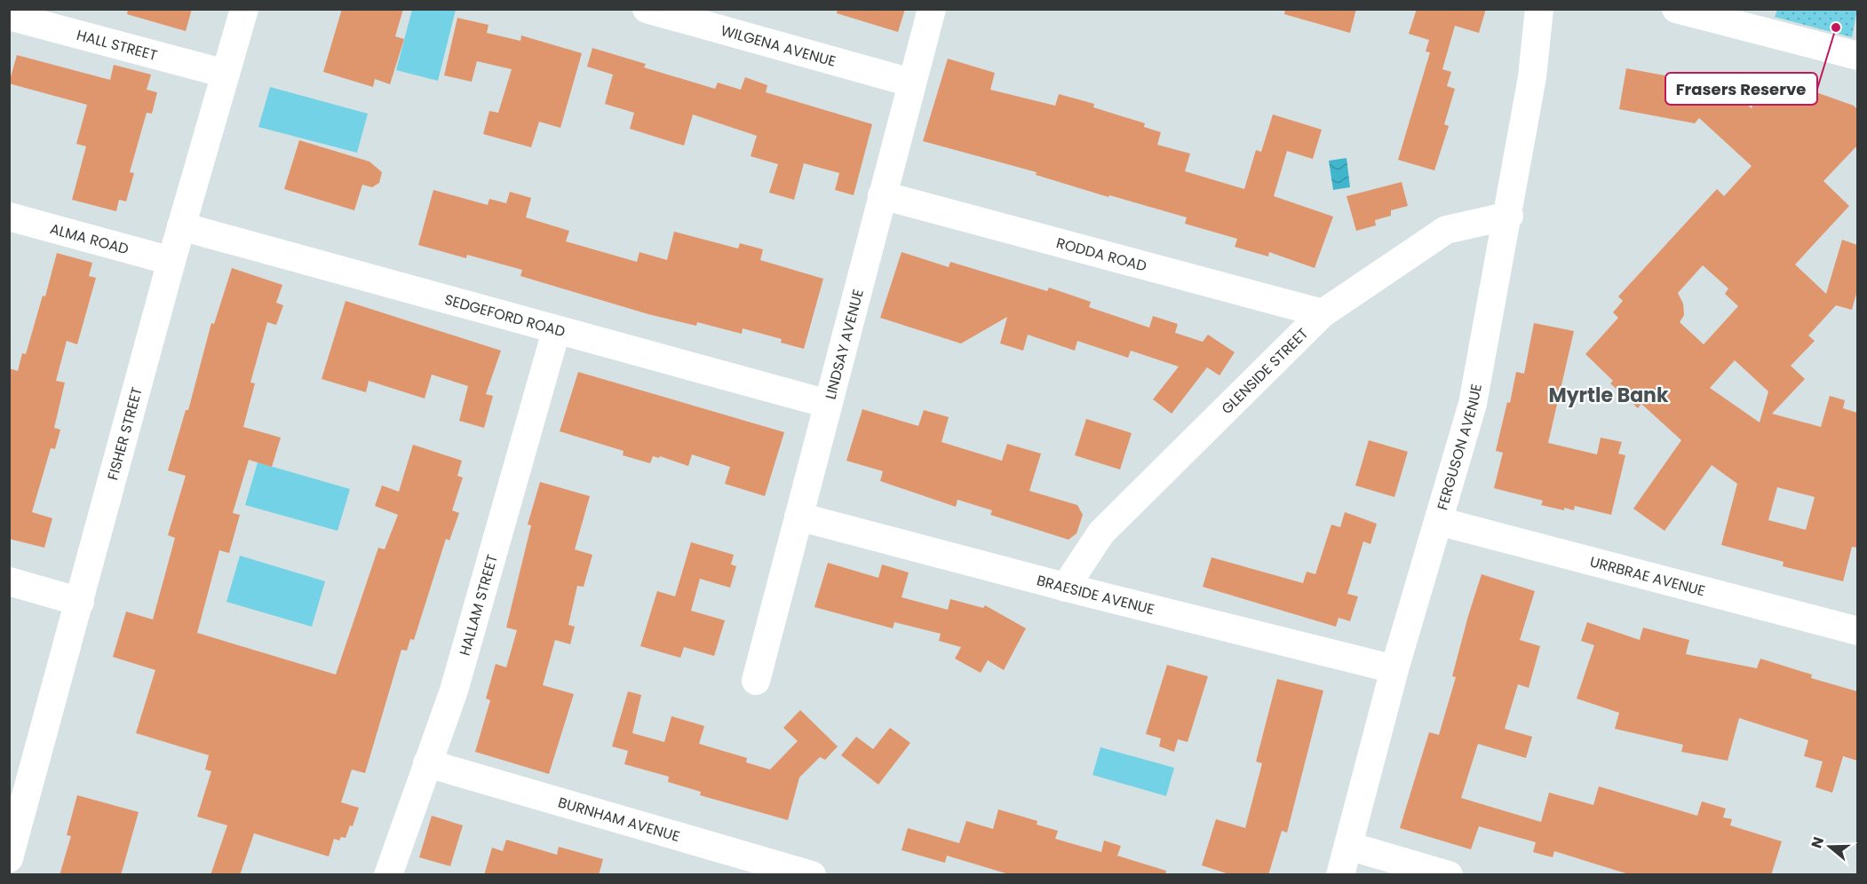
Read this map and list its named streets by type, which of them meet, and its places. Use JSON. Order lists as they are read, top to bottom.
{
  "streets": {
    "street": [
      "HALL STREET",
      "WILGENA AVENUE",
      "ALMA ROAD",
      "RODDA ROAD",
      "SEDGEFORD ROAD",
      "LINDSAY AVENUE",
      "GLENSIDE STREET",
      "FISHER STREET",
      "FERGUSON AVENUE",
      "URRBRAE AVENUE",
      "BRAESIDE AVENUE",
      "HALLAM STREET",
      "BURNHAM AVENUE"
    ]
  },
  "crossings": [
    ["HALL STREET", "FISHER STREET"],
    ["WILGENA AVENUE", "LINDSAY AVENUE"],
    ["ALMA ROAD", "FISHER STREET"],
    ["RODDA ROAD", "LINDSAY AVENUE"],
    ["RODDA ROAD", "GLENSIDE STREET"],
    ["SEDGEFORD ROAD", "LINDSAY AVENUE"],
    ["SEDGEFORD ROAD", "FISHER STREET"],
    ["SEDGEFORD ROAD", "HALLAM STREET"],
    ["LINDSAY AVENUE", "BRAESIDE AVENUE"],
    ["GLENSIDE STREET", "FERGUSON AVENUE"],
    ["GLENSIDE STREET", "BRAESIDE AVENUE"],
    ["FERGUSON AVENUE", "URRBRAE AVENUE"],
    ["FERGUSON AVENUE", "BRAESIDE AVENUE"],
    ["HALLAM STREET", "BURNHAM AVENUE"]
  ],
  "districts": ["Myrtle Bank"],
  "places": ["Frasers Reserve"],
  "north": "left"
}
